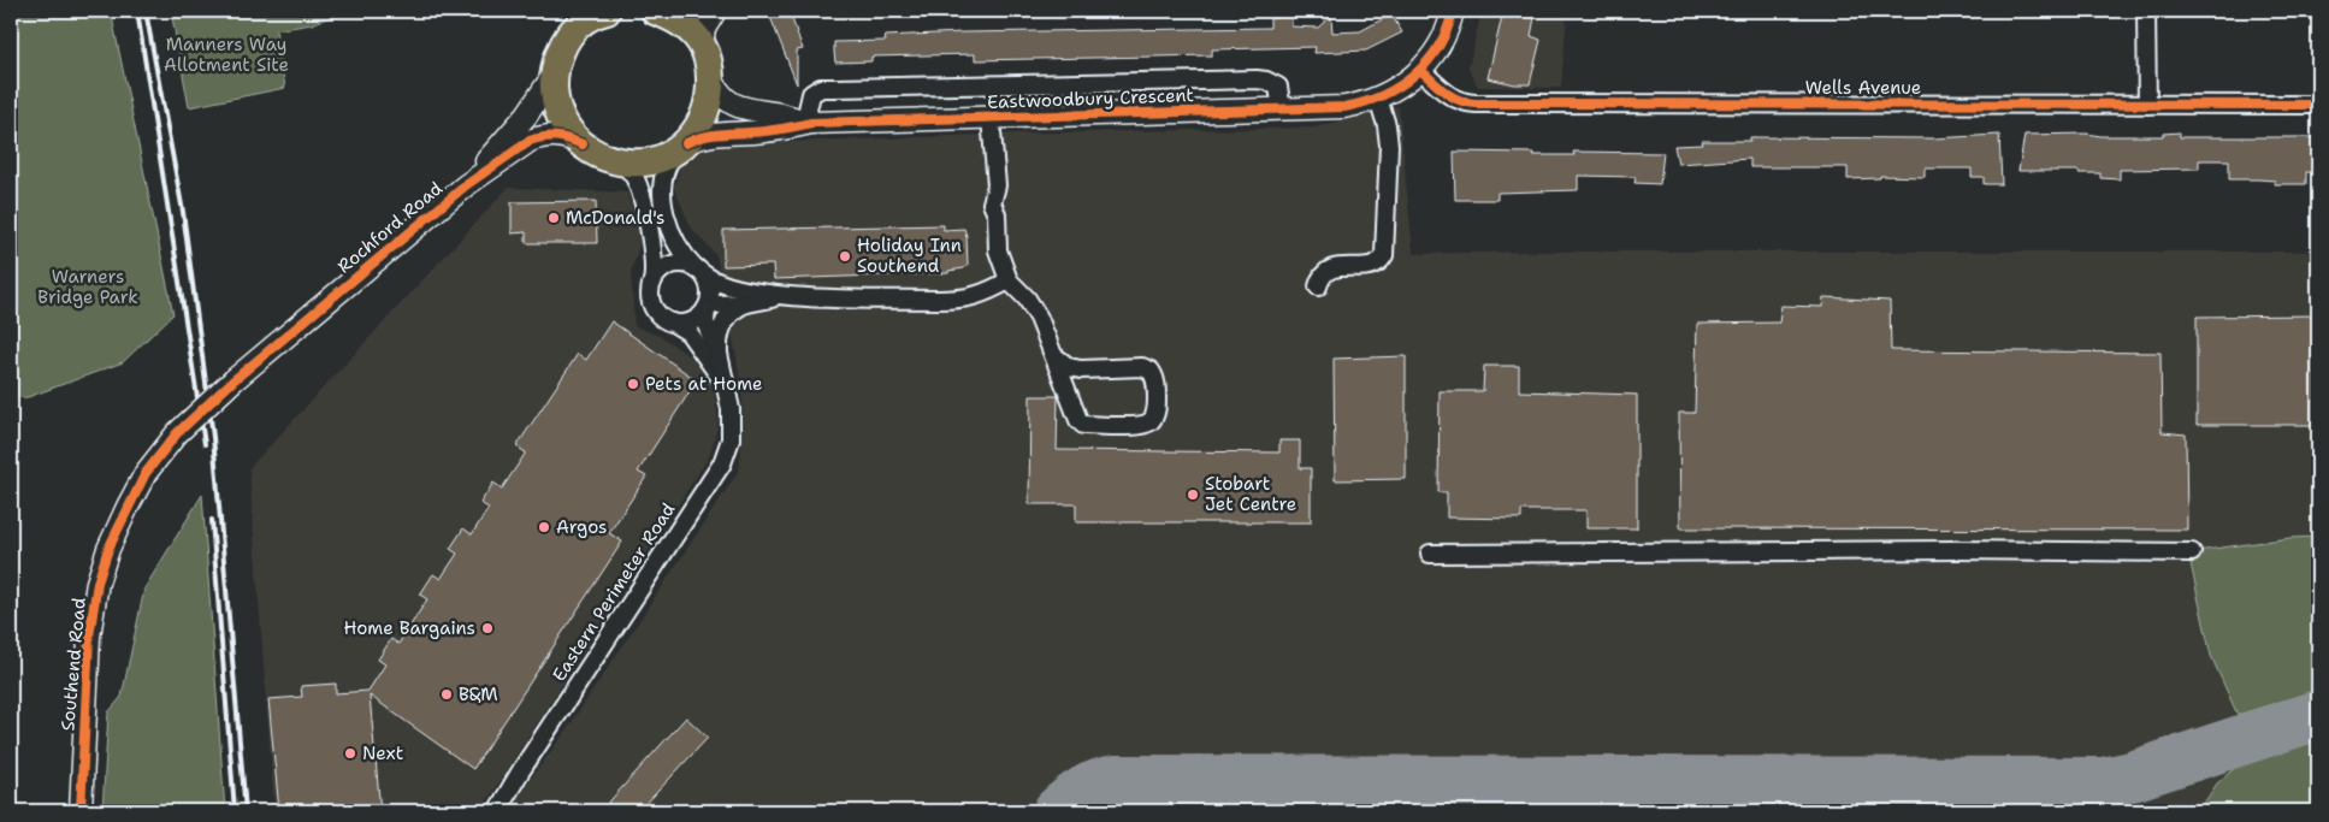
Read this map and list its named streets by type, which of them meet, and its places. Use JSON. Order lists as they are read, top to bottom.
{
  "streets": {
    "street": [
      "Wells Avenue",
      "Eastwoodbury Crescent",
      "Rochford Road",
      "Eastern Perimeter Road",
      "Southend Road"
    ]
  },
  "crossings": [
    ["Wells Avenue", "Eastwoodbury Crescent"],
    ["Rochford Road", "Southend Road"]
  ],
  "parks": ["Manners Way Allotment Site", "Warners Bridge Park"],
  "places": [
    "McDonald's",
    "Holiday Inn Southend",
    "Pets at Home",
    "Stobart Jet Centre",
    "Argos",
    "Home Bargains",
    "B&M",
    "Next"
  ]
}
